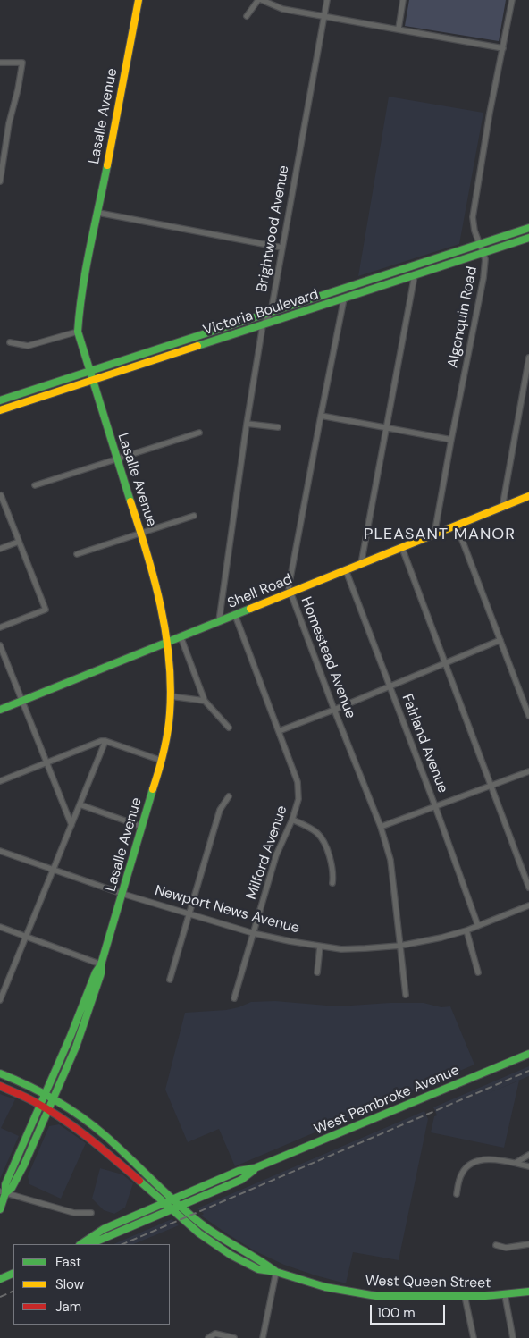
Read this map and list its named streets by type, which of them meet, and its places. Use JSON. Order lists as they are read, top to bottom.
{
  "streets": {
    "main road": [
      "Lasalle Avenue",
      "Victoria Boulevard",
      "Shell Road",
      "West Pembroke Avenue",
      "West Queen Street"
    ],
    "street": [
      "Brightwood Avenue",
      "Algonquin Road",
      "Homestead Avenue",
      "Fairland Avenue",
      "Milford Avenue",
      "Newport News Avenue"
    ]
  },
  "crossings": [
    ["Lasalle Avenue", "Victoria Boulevard"],
    ["Lasalle Avenue", "Shell Road"],
    ["Lasalle Avenue", "Newport News Avenue"],
    ["Lasalle Avenue", "West Queen Street"],
    ["Brightwood Avenue", "Victoria Boulevard"],
    ["Brightwood Avenue", "Shell Road"],
    ["Victoria Boulevard", "Algonquin Road"],
    ["Victoria Boulevard", "Homestead Avenue"],
    ["Algonquin Road", "Shell Road"],
    ["Shell Road", "Homestead Avenue"],
    ["Shell Road", "Fairland Avenue"],
    ["Shell Road", "Milford Avenue"],
    ["Homestead Avenue", "Newport News Avenue"],
    ["Fairland Avenue", "Newport News Avenue"],
    ["Milford Avenue", "Newport News Avenue"],
    ["West Pembroke Avenue", "West Queen Street"]
  ],
  "districts": ["PLEASANT MANOR"],
  "legend": ["Fast", "Slow", "Jam"],
  "scale_bar": "100 m"
}
